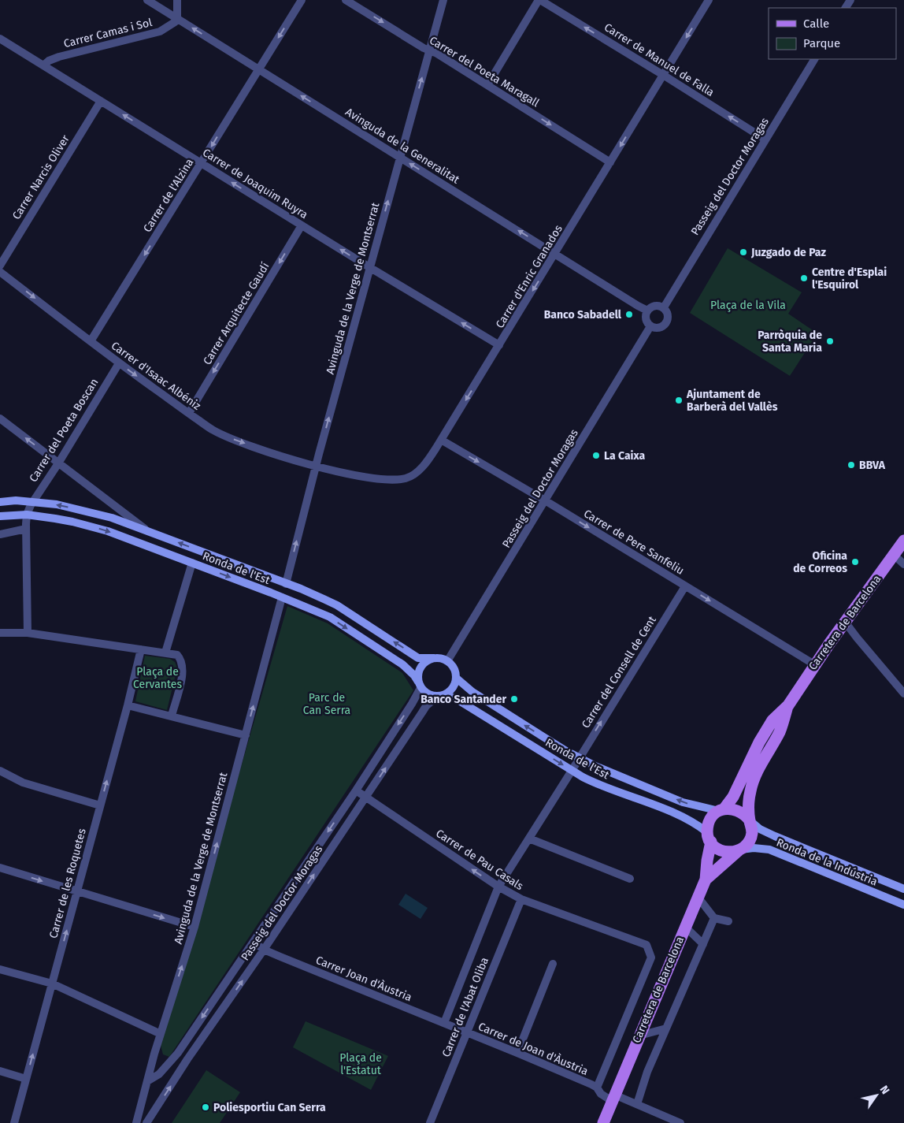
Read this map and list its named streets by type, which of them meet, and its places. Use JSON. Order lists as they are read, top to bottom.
{
  "streets": {
    "main road": ["Carretera de Barcelona"],
    "street": [
      "Carrer Camas i Sol",
      "Carrer de Manuel de Falla",
      "Carrer del Poeta Maragall",
      "Avinguda de la Generalitat",
      "Passeig del Doctor Moragas",
      "Carrer Narcis Oliver",
      "Carrer de Joaquim Ruyra",
      "Carrer de l'Alzina",
      "Carrer d'Enric Granados",
      "Avinguda de la Verge de Montserrat",
      "Carrer Arquitecte Gaudí",
      "Carrer d'Isaac Albéniz",
      "Carrer del Poeta Boscan",
      "Carrer de Pere Sanfeliu",
      "Ronda de l'Est",
      "Carrer del Consell de Cent",
      "Carrer de Pau Casals",
      "Ronda de la Indústria",
      "Carrer de les Roquetes",
      "Carrer Joan d'Àustria",
      "Carrer de l'Abat Oliba",
      "Carrer de Joan d'Àustria"
    ]
  },
  "crossings": [
    ["Carrer Camas i Sol", "Avinguda de la Generalitat"],
    ["Carrer Camas i Sol", "Carrer de Joaquim Ruyra"],
    ["Carrer de Manuel de Falla", "Passeig del Doctor Moragas"],
    ["Carrer de Manuel de Falla", "Carrer d'Enric Granados"],
    ["Carrer del Poeta Maragall", "Carrer d'Enric Granados"],
    ["Carrer del Poeta Maragall", "Avinguda de la Verge de Montserrat"],
    ["Avinguda de la Generalitat", "Passeig del Doctor Moragas"],
    ["Avinguda de la Generalitat", "Carrer de l'Alzina"],
    ["Avinguda de la Generalitat", "Carrer d'Enric Granados"],
    ["Avinguda de la Generalitat", "Avinguda de la Verge de Montserrat"],
    ["Passeig del Doctor Moragas", "Avinguda de la Verge de Montserrat"],
    ["Passeig del Doctor Moragas", "Carrer de Pere Sanfeliu"],
    ["Passeig del Doctor Moragas", "Ronda de l'Est"],
    ["Passeig del Doctor Moragas", "Carrer de Pau Casals"],
    ["Passeig del Doctor Moragas", "Carrer Joan d'Àustria"],
    ["Carrer Narcis Oliver", "Carrer de Joaquim Ruyra"],
    ["Carrer de Joaquim Ruyra", "Carrer de l'Alzina"],
    ["Carrer de Joaquim Ruyra", "Carrer d'Enric Granados"],
    ["Carrer de Joaquim Ruyra", "Avinguda de la Verge de Montserrat"],
    ["Carrer de Joaquim Ruyra", "Carrer Arquitecte Gaudí"],
    ["Carrer de l'Alzina", "Carrer d'Isaac Albéniz"],
    ["Carrer d'Enric Granados", "Avinguda de la Verge de Montserrat"],
    ["Carrer d'Enric Granados", "Carrer d'Isaac Albéniz"],
    ["Carrer d'Enric Granados", "Carrer de Pere Sanfeliu"],
    ["Avinguda de la Verge de Montserrat", "Carrer d'Isaac Albéniz"],
    ["Avinguda de la Verge de Montserrat", "Ronda de l'Est"],
    ["Carrer Arquitecte Gaudí", "Carrer d'Isaac Albéniz"],
    ["Carrer d'Isaac Albéniz", "Carrer del Poeta Boscan"],
    ["Carrer del Poeta Boscan", "Ronda de l'Est"],
    ["Carrer de Pere Sanfeliu", "Carretera de Barcelona"],
    ["Carrer de Pere Sanfeliu", "Carrer del Consell de Cent"],
    ["Ronda de l'Est", "Carretera de Barcelona"],
    ["Ronda de l'Est", "Carrer del Consell de Cent"],
    ["Ronda de l'Est", "Ronda de la Indústria"],
    ["Carretera de Barcelona", "Carrer de Pau Casals"],
    ["Carretera de Barcelona", "Ronda de la Indústria"],
    ["Carretera de Barcelona", "Carrer de Joan d'Àustria"],
    ["Carrer del Consell de Cent", "Carrer de l'Abat Oliba"],
    ["Carrer de Pau Casals", "Carrer de l'Abat Oliba"],
    ["Carrer Joan d'Àustria", "Carrer de l'Abat Oliba"],
    ["Carrer Joan d'Àustria", "Carrer de Joan d'Àustria"],
    ["Carrer de l'Abat Oliba", "Carrer de Joan d'Àustria"]
  ],
  "one_way": [
    "Carrer de Manuel de Falla",
    "Carrer del Poeta Maragall",
    "Avinguda de la Generalitat",
    "Carrer de Joaquim Ruyra",
    "Carrer de l'Alzina",
    "Carrer d'Enric Granados",
    "Avinguda de la Verge de Montserrat",
    "Carrer Arquitecte Gaudí",
    "Carrer d'Isaac Albéniz",
    "Carrer de Pere Sanfeliu",
    "Carrer del Consell de Cent",
    "Carrer de Pau Casals",
    "Carrer de les Roquetes"
  ],
  "parks": [
    "Plaça de la Vila",
    "Plaça de Cervantes",
    "Parc de Can Serra",
    "Plaça de l'Estatut"
  ],
  "places": [
    "Juzgado de Paz",
    "Centre d'Esplai l'Esquirol",
    "Banco Sabadell",
    "Parròquia de Santa Maria",
    "Ajuntament de Barberà del Vallès",
    "La Caixa",
    "BBVA",
    "Oficina de Correos",
    "Banco Santander",
    "Poliesportiu Can Serra"
  ],
  "legend": ["Calle", "Parque"],
  "north": "top right"
}
